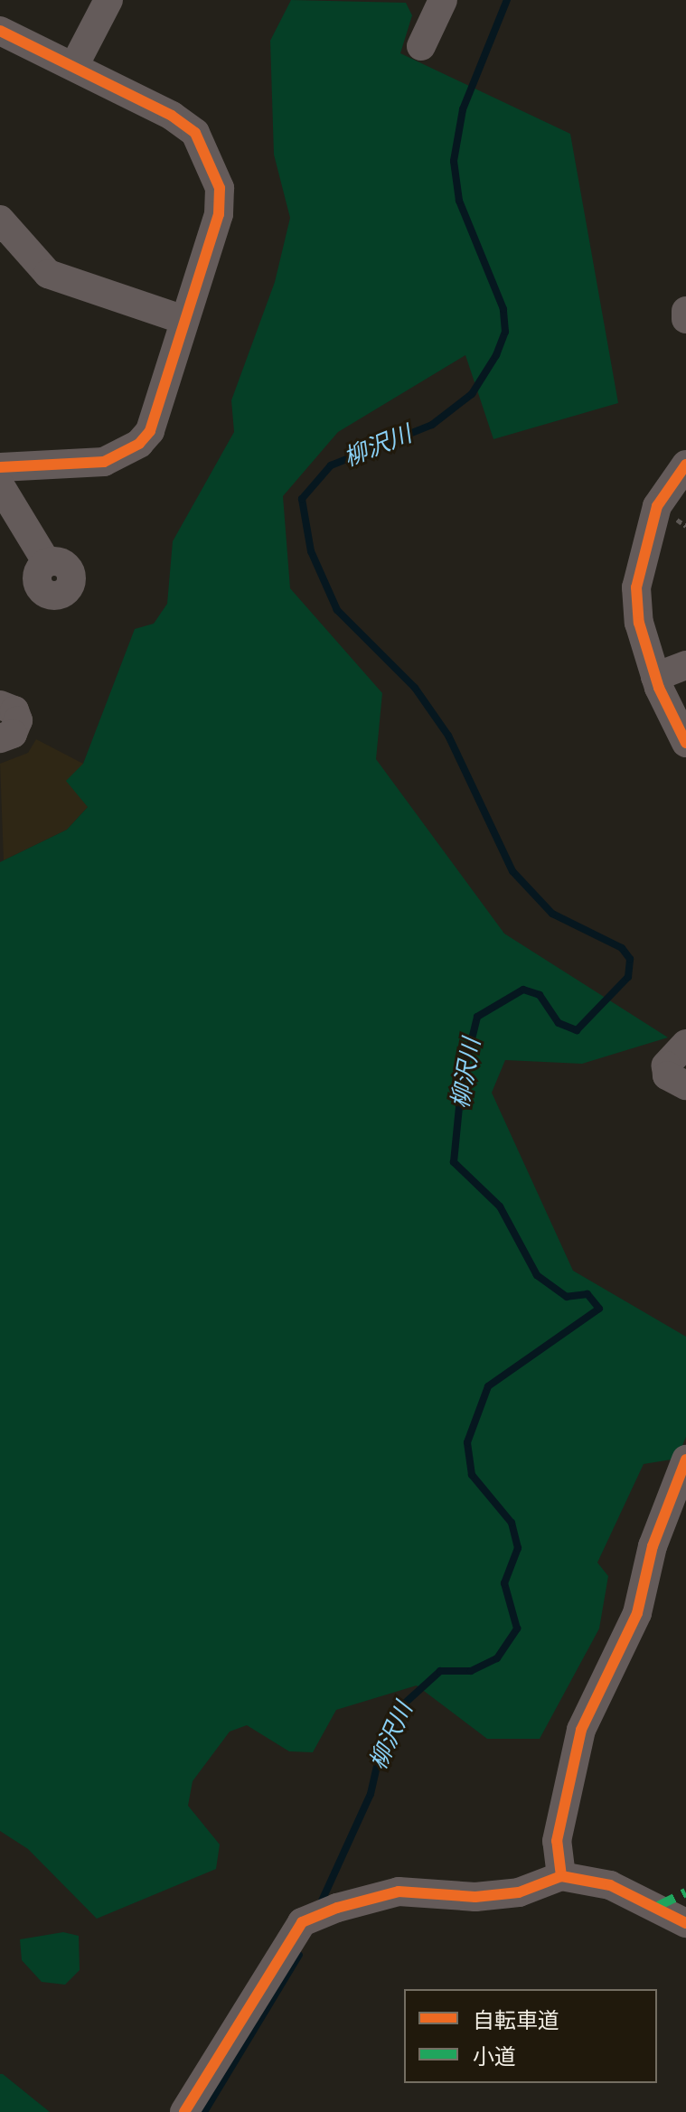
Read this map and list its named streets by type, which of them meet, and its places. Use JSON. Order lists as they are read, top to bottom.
{
  "water": ["柳沢川"],
  "legend": ["自転車道", "小道"]
}
